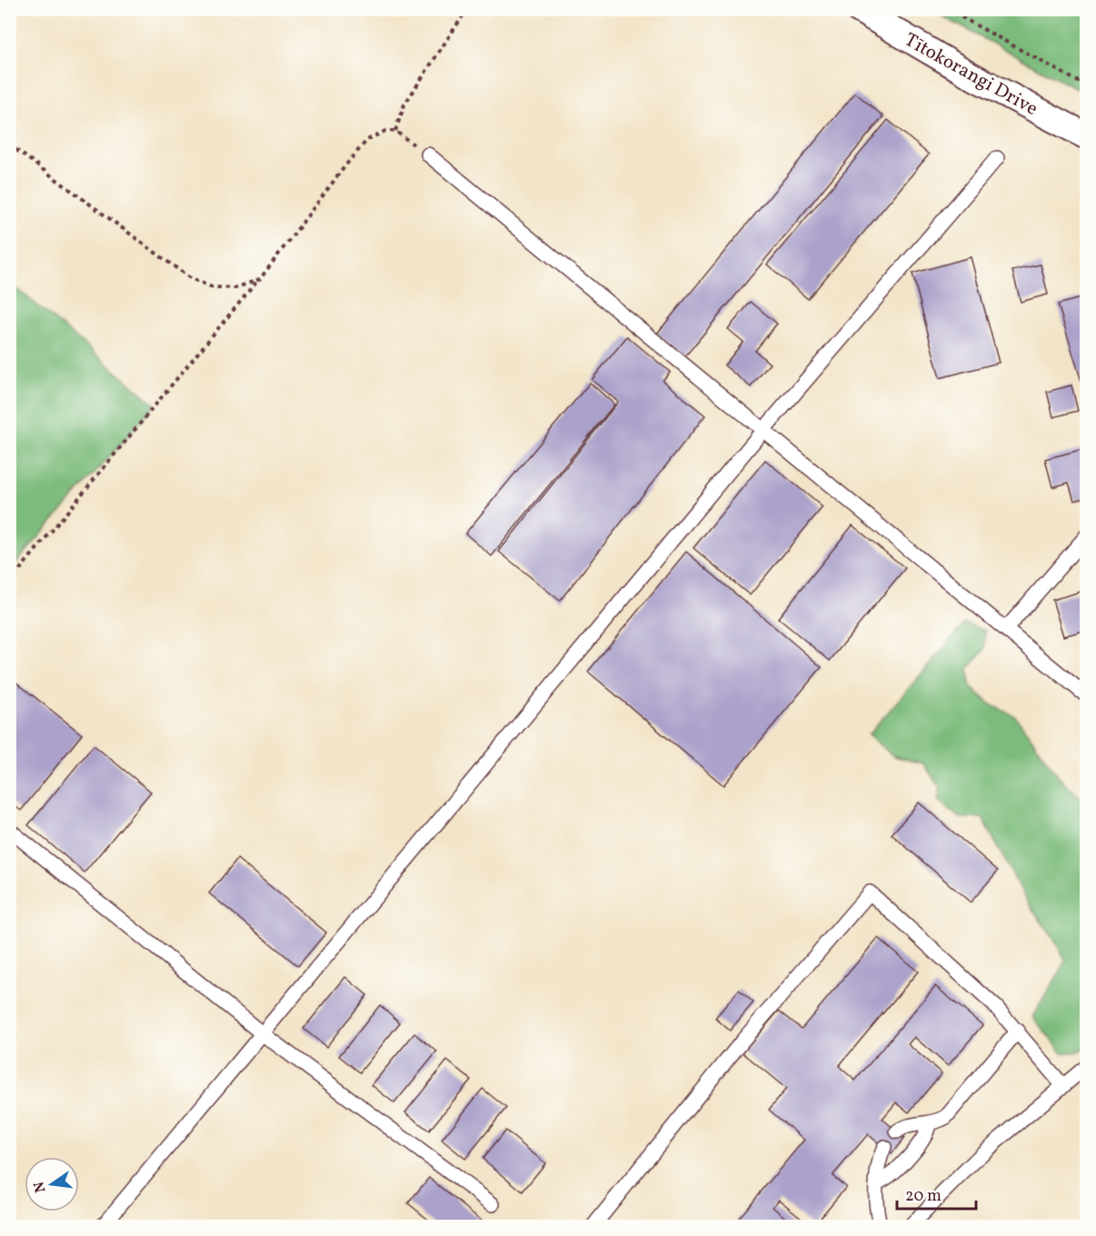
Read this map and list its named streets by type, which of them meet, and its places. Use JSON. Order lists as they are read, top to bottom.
{
  "streets": {
    "street": ["Tītokorangi Drive"]
  },
  "scale_bar": "20 m",
  "north": "left"
}
